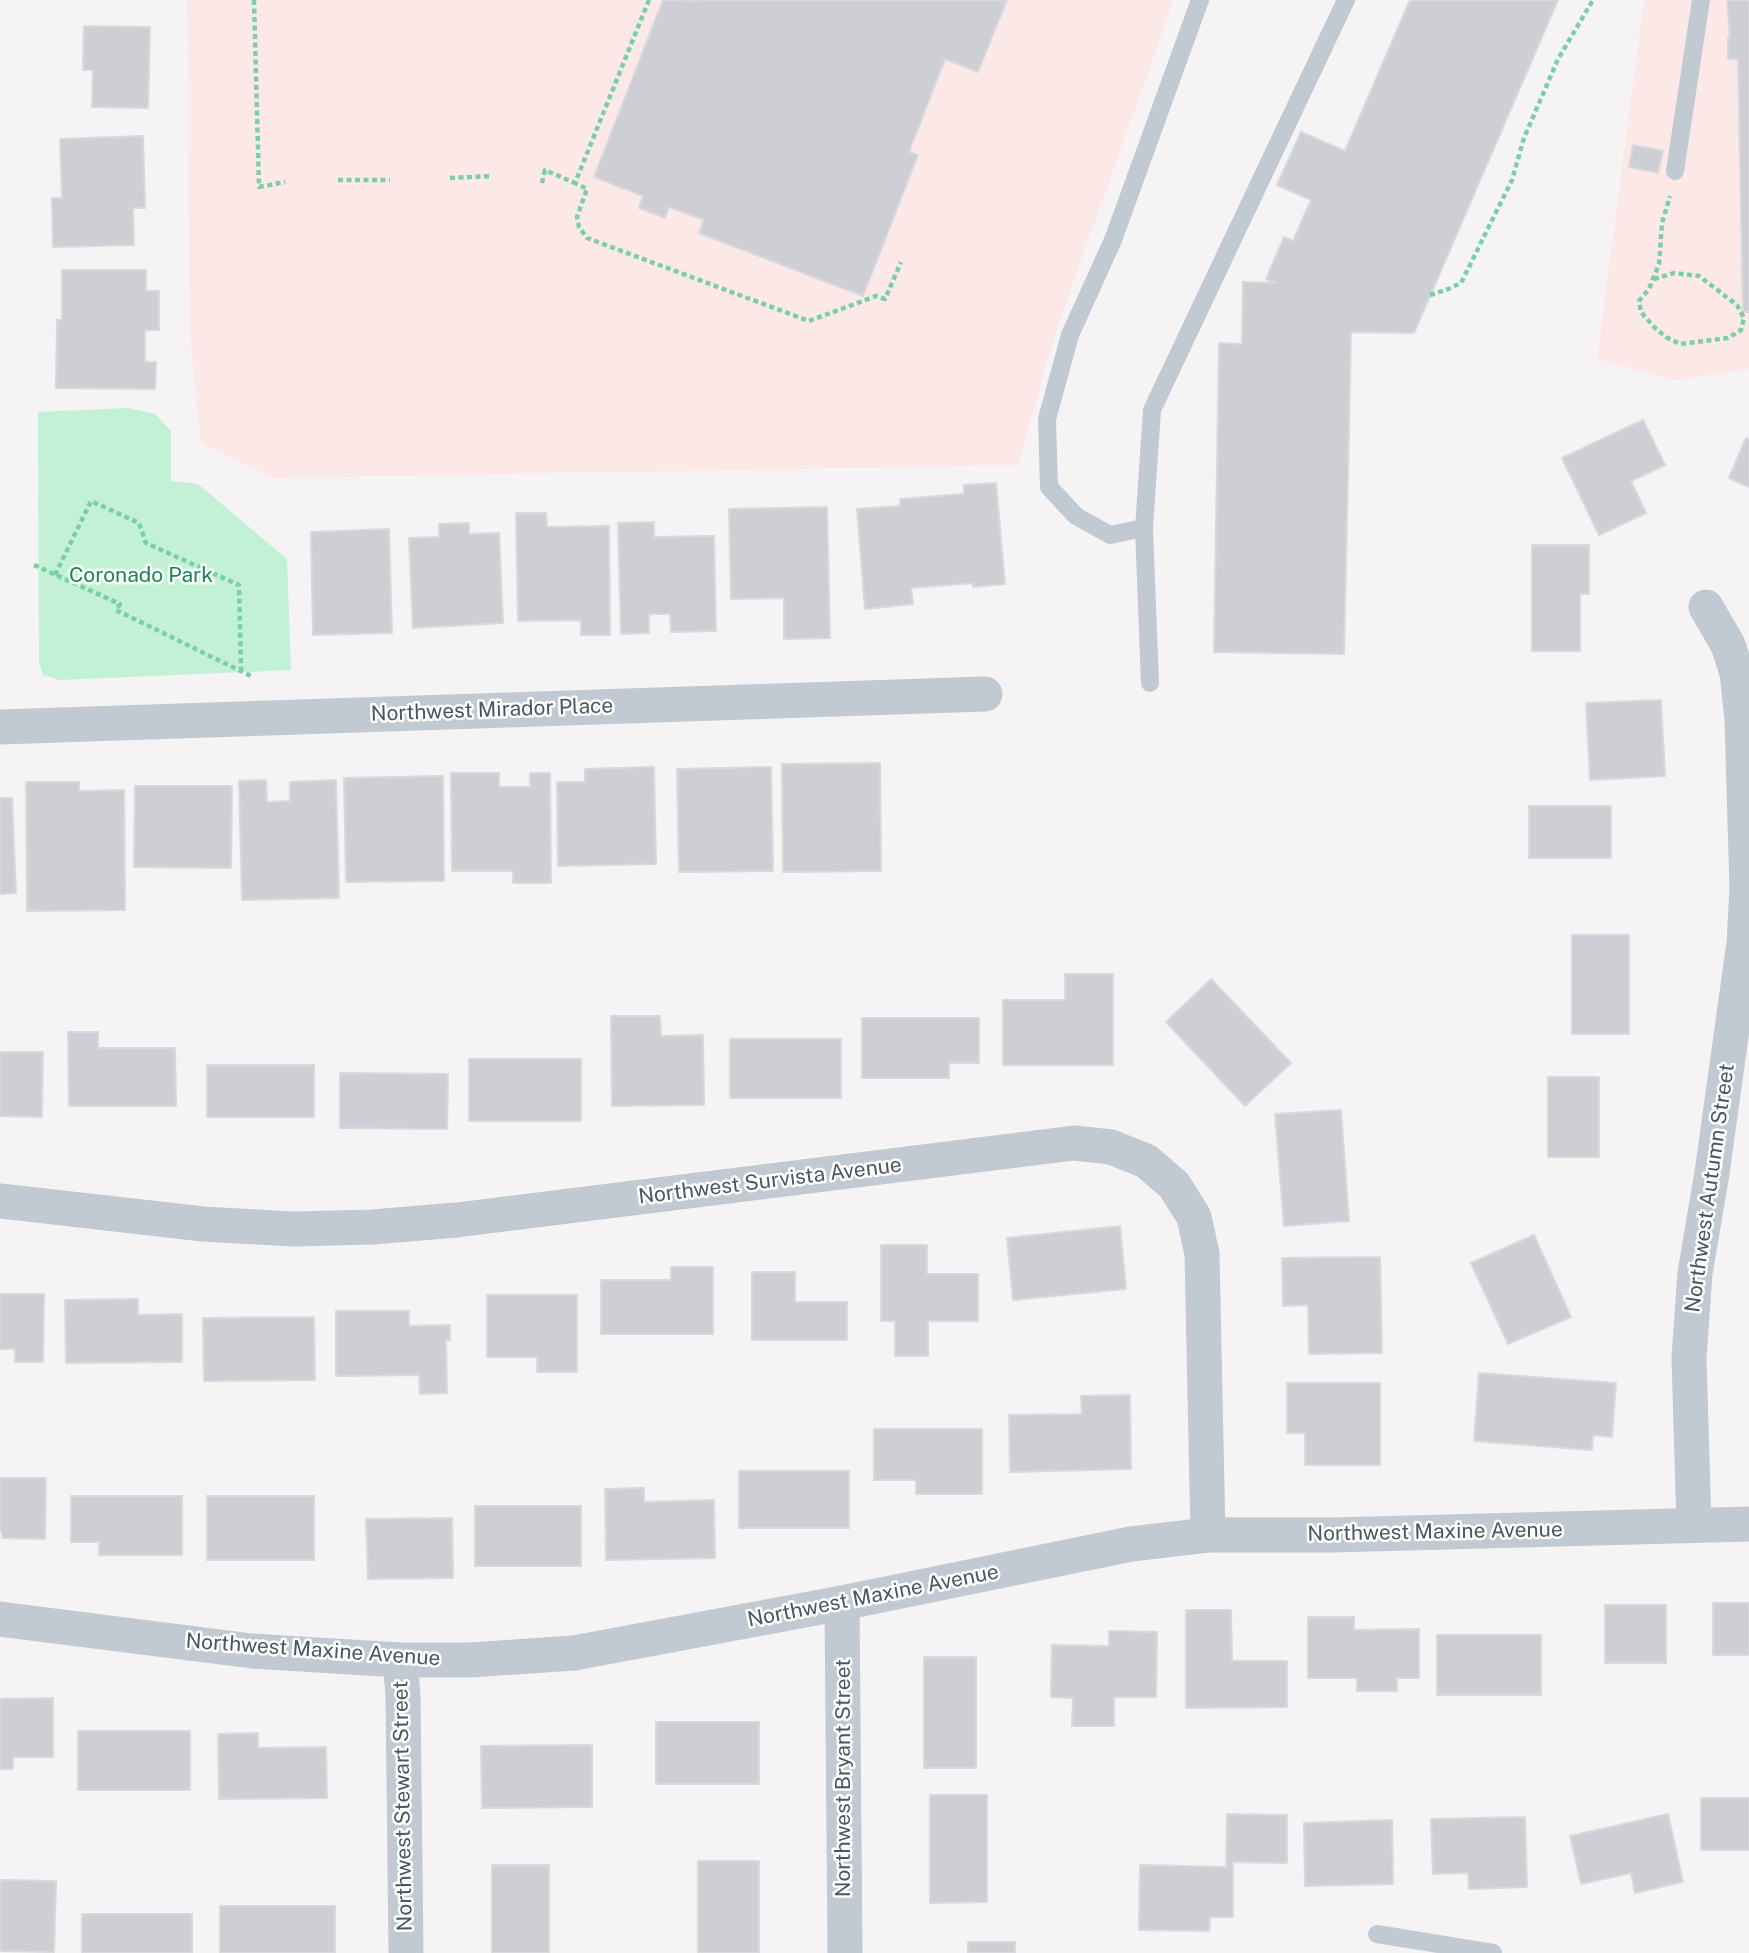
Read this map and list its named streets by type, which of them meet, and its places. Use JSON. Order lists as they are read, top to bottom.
{
  "streets": {
    "street": [
      "Northwest Mirador Place",
      "Northwest Survista Avenue",
      "Northwest Autumn Street",
      "Northwest Maxine Avenue",
      "Northwest Bryant Street",
      "Northwest Stewart Street"
    ]
  },
  "crossings": [
    ["Northwest Survista Avenue", "Northwest Maxine Avenue"],
    ["Northwest Autumn Street", "Northwest Maxine Avenue"],
    ["Northwest Maxine Avenue", "Northwest Bryant Street"],
    ["Northwest Maxine Avenue", "Northwest Stewart Street"]
  ],
  "parks": ["Coronado Park"]
}
